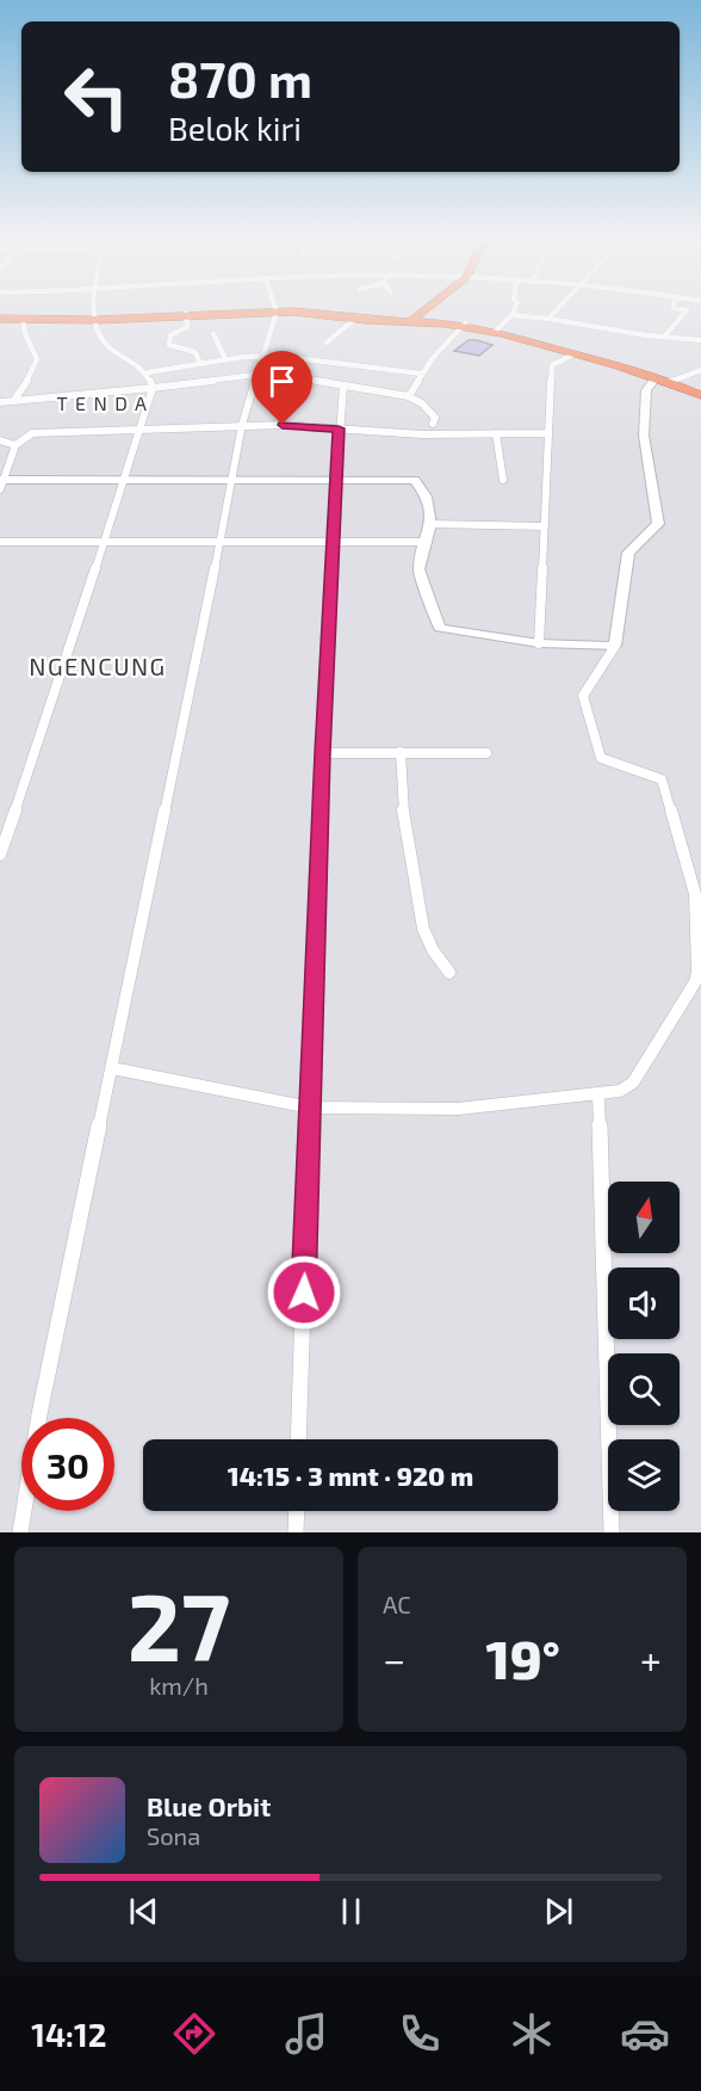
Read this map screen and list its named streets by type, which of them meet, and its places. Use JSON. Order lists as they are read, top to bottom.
{
  "districts": ["T E N D A", "NGENCUNG"],
  "north": "top",
  "page": {
    "turn": ["870 m", "Belok kiri"],
    "limit": "30",
    "trip": "14:15 · 3 mnt · 920 m",
    "tile": [
      ["27", "km/h"],
      "AC"
    ],
    "heat": ["−", "19°", "+"],
    "song": ["Blue Orbit", "Sona"],
    "tabs": "14:12"
  }
}
